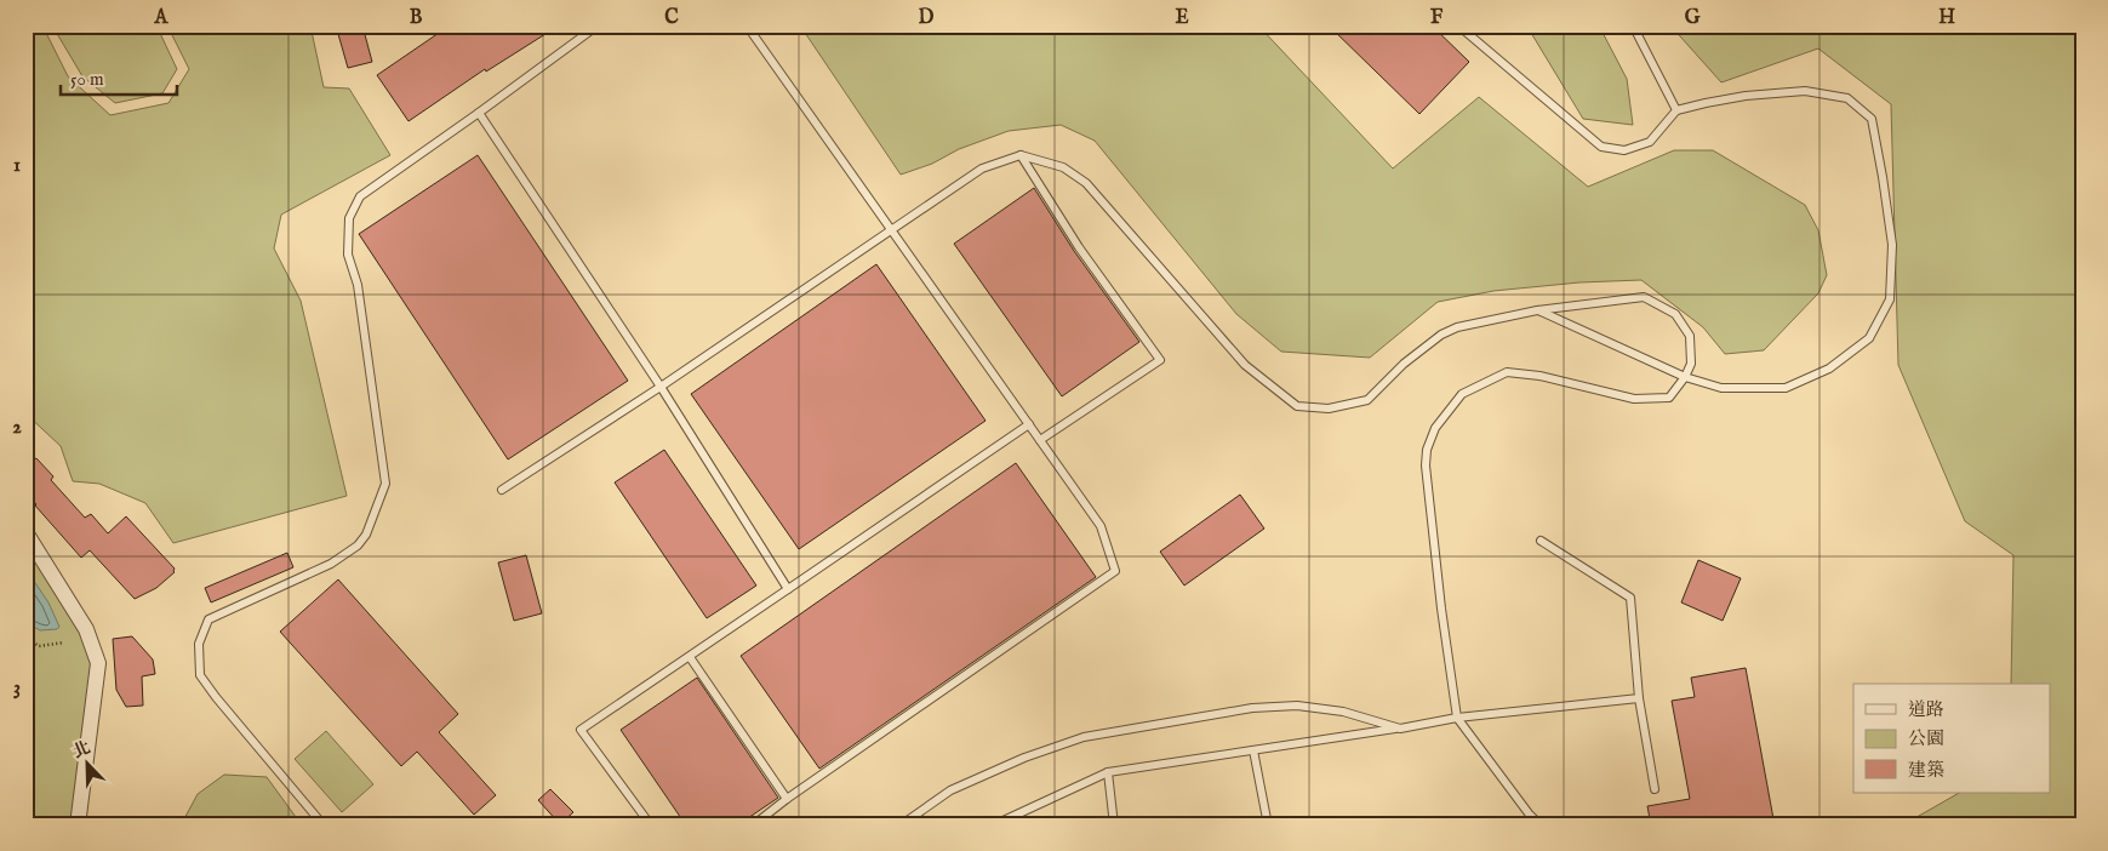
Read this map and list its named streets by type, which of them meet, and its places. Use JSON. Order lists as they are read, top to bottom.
{
  "legend": ["道路", "公園", "建築"],
  "scale_bar": "50 m",
  "north": "top left",
  "grid": {
    "columns": [
      "A",
      "B",
      "C",
      "D",
      "E",
      "F",
      "G",
      "H"
    ],
    "rows": ["1", "2", "3"]
  }
}
